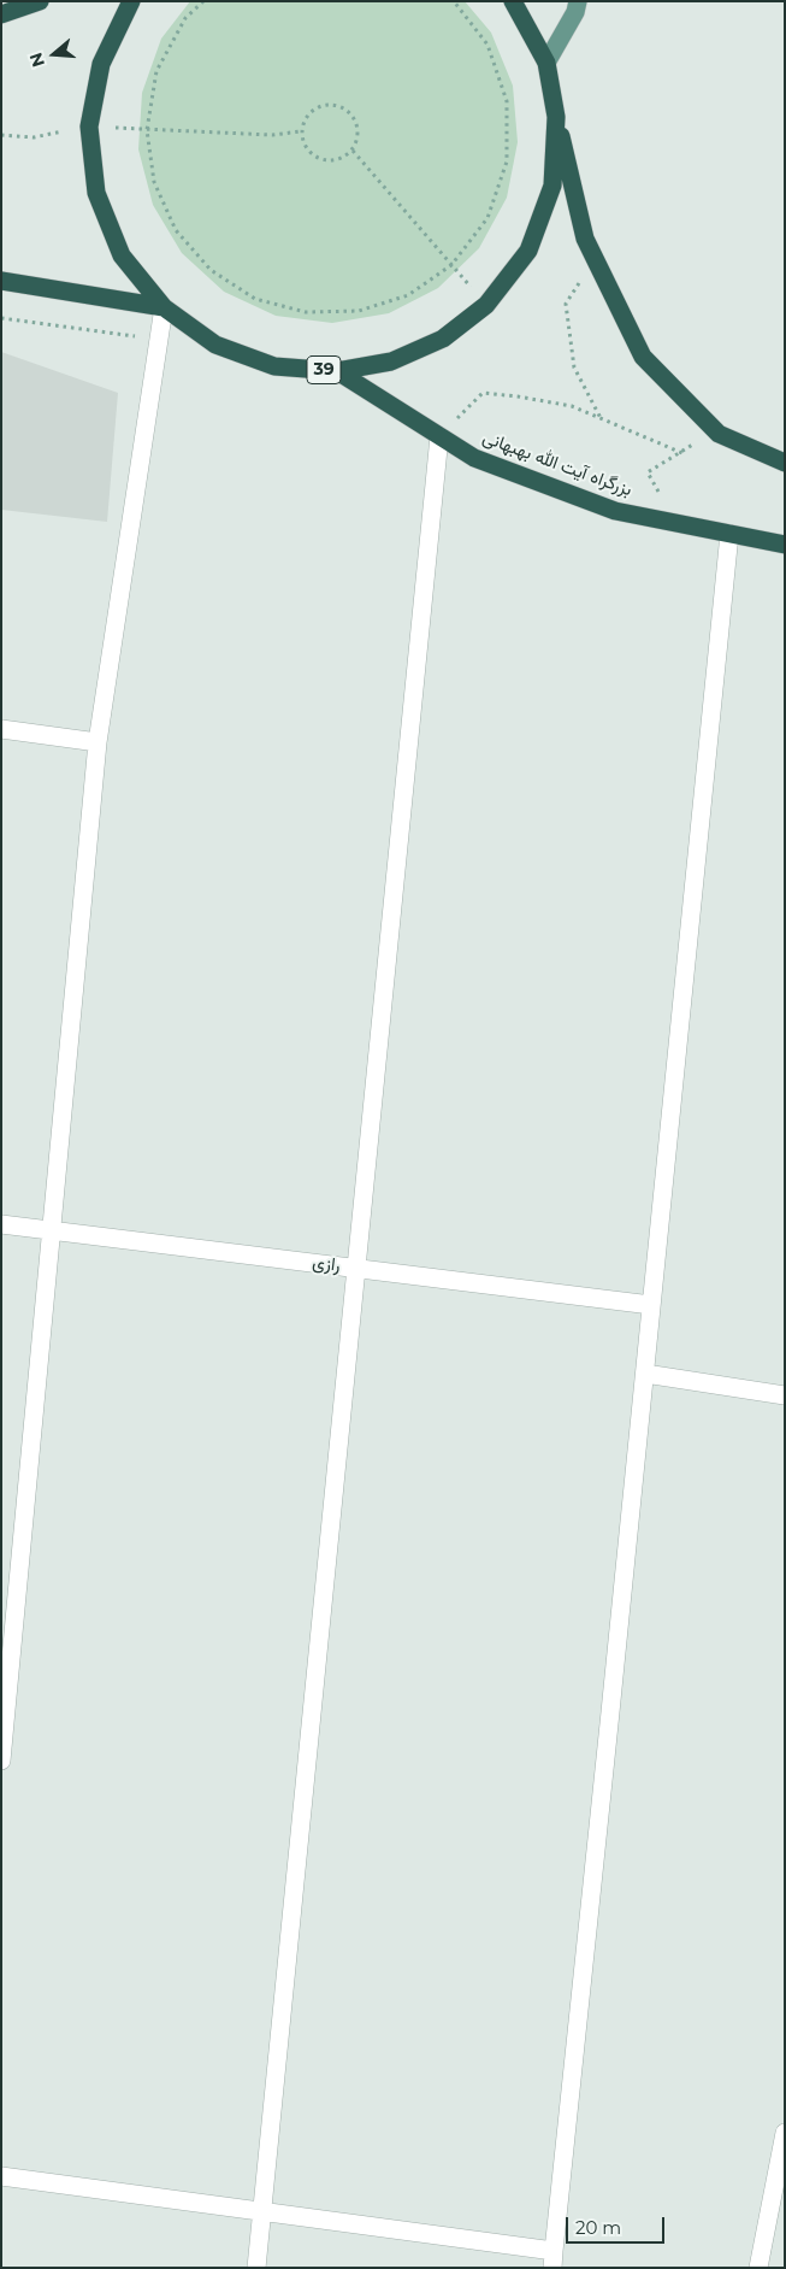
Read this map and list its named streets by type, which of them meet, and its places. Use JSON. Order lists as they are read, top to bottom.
{
  "streets": {
    "highway": ["39", "بزرگراه آیت الله بهبهانی"],
    "street": ["رازی"]
  },
  "crossings": [
    ["39", "بزرگراه آیت الله بهبهانی"]
  ],
  "scale_bar": "20 m",
  "north": "left"
}
